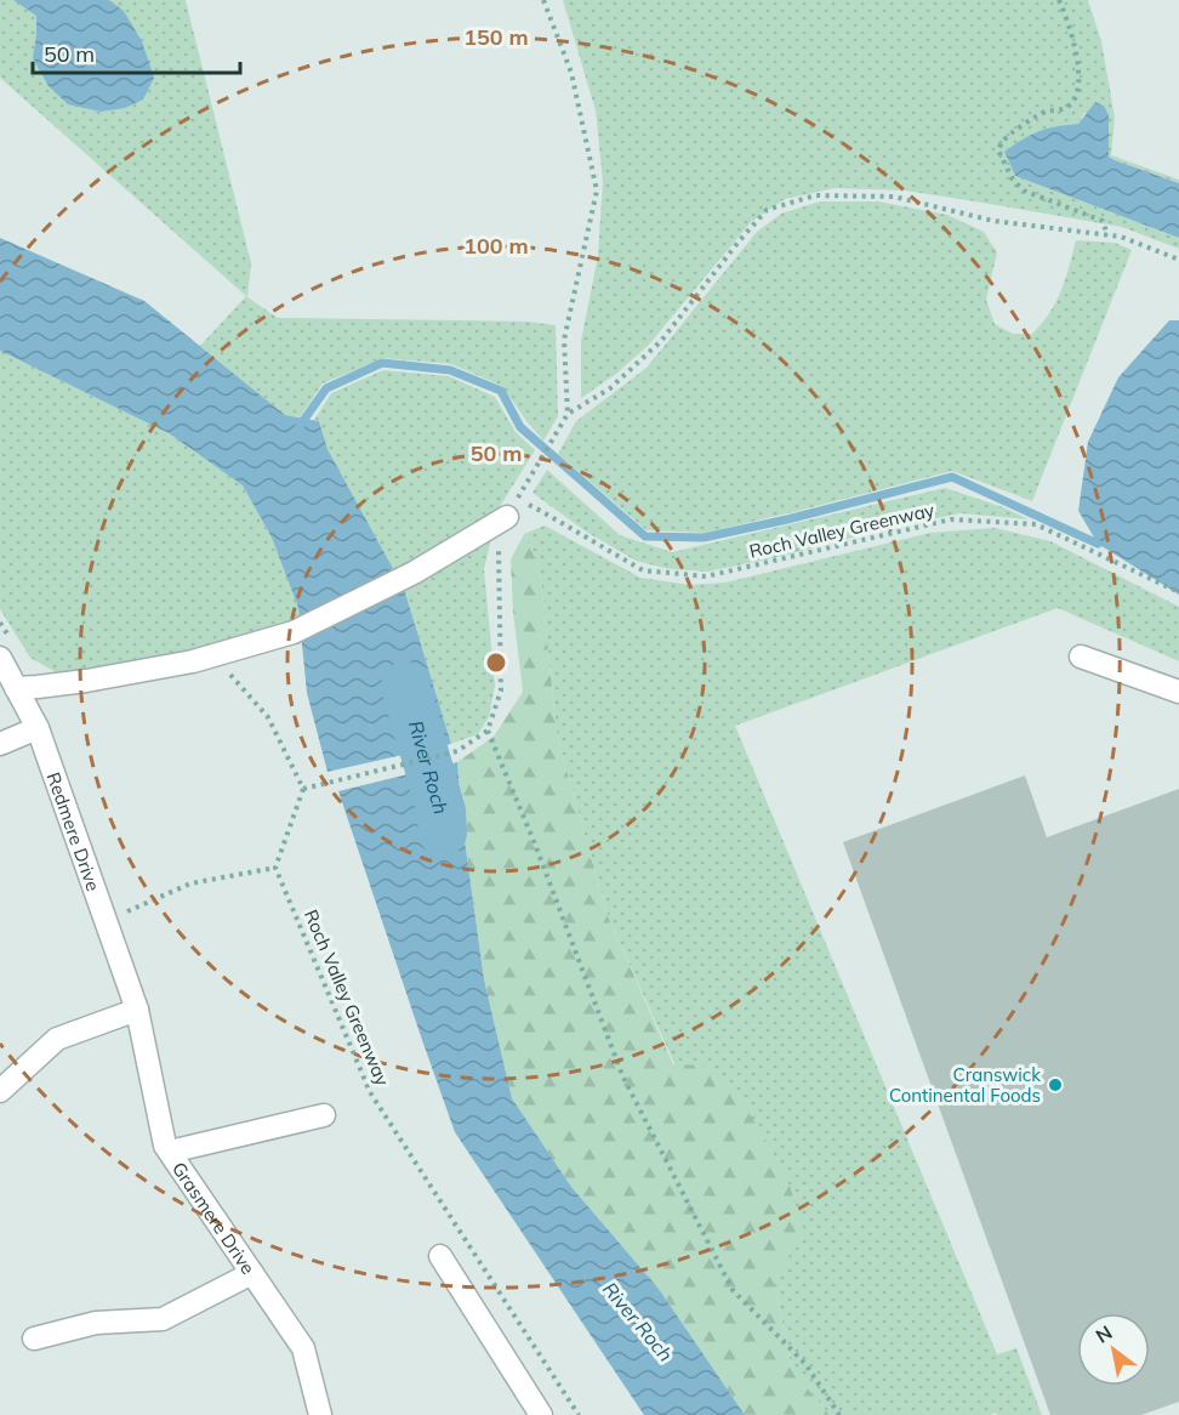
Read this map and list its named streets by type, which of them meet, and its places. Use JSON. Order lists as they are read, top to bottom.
{
  "streets": {
    "street": ["Redmere Drive", "Grasmere Drive"],
    "path": ["Roch Valley Greenway"]
  },
  "crossings": [
    ["Redmere Drive", "Grasmere Drive"]
  ],
  "water": ["River Roch"],
  "places": ["Cranswick Continental Foods"],
  "scale_bar": "50 m",
  "north": "top left",
  "rings": ["150 m", "100 m", "50 m"]
}
